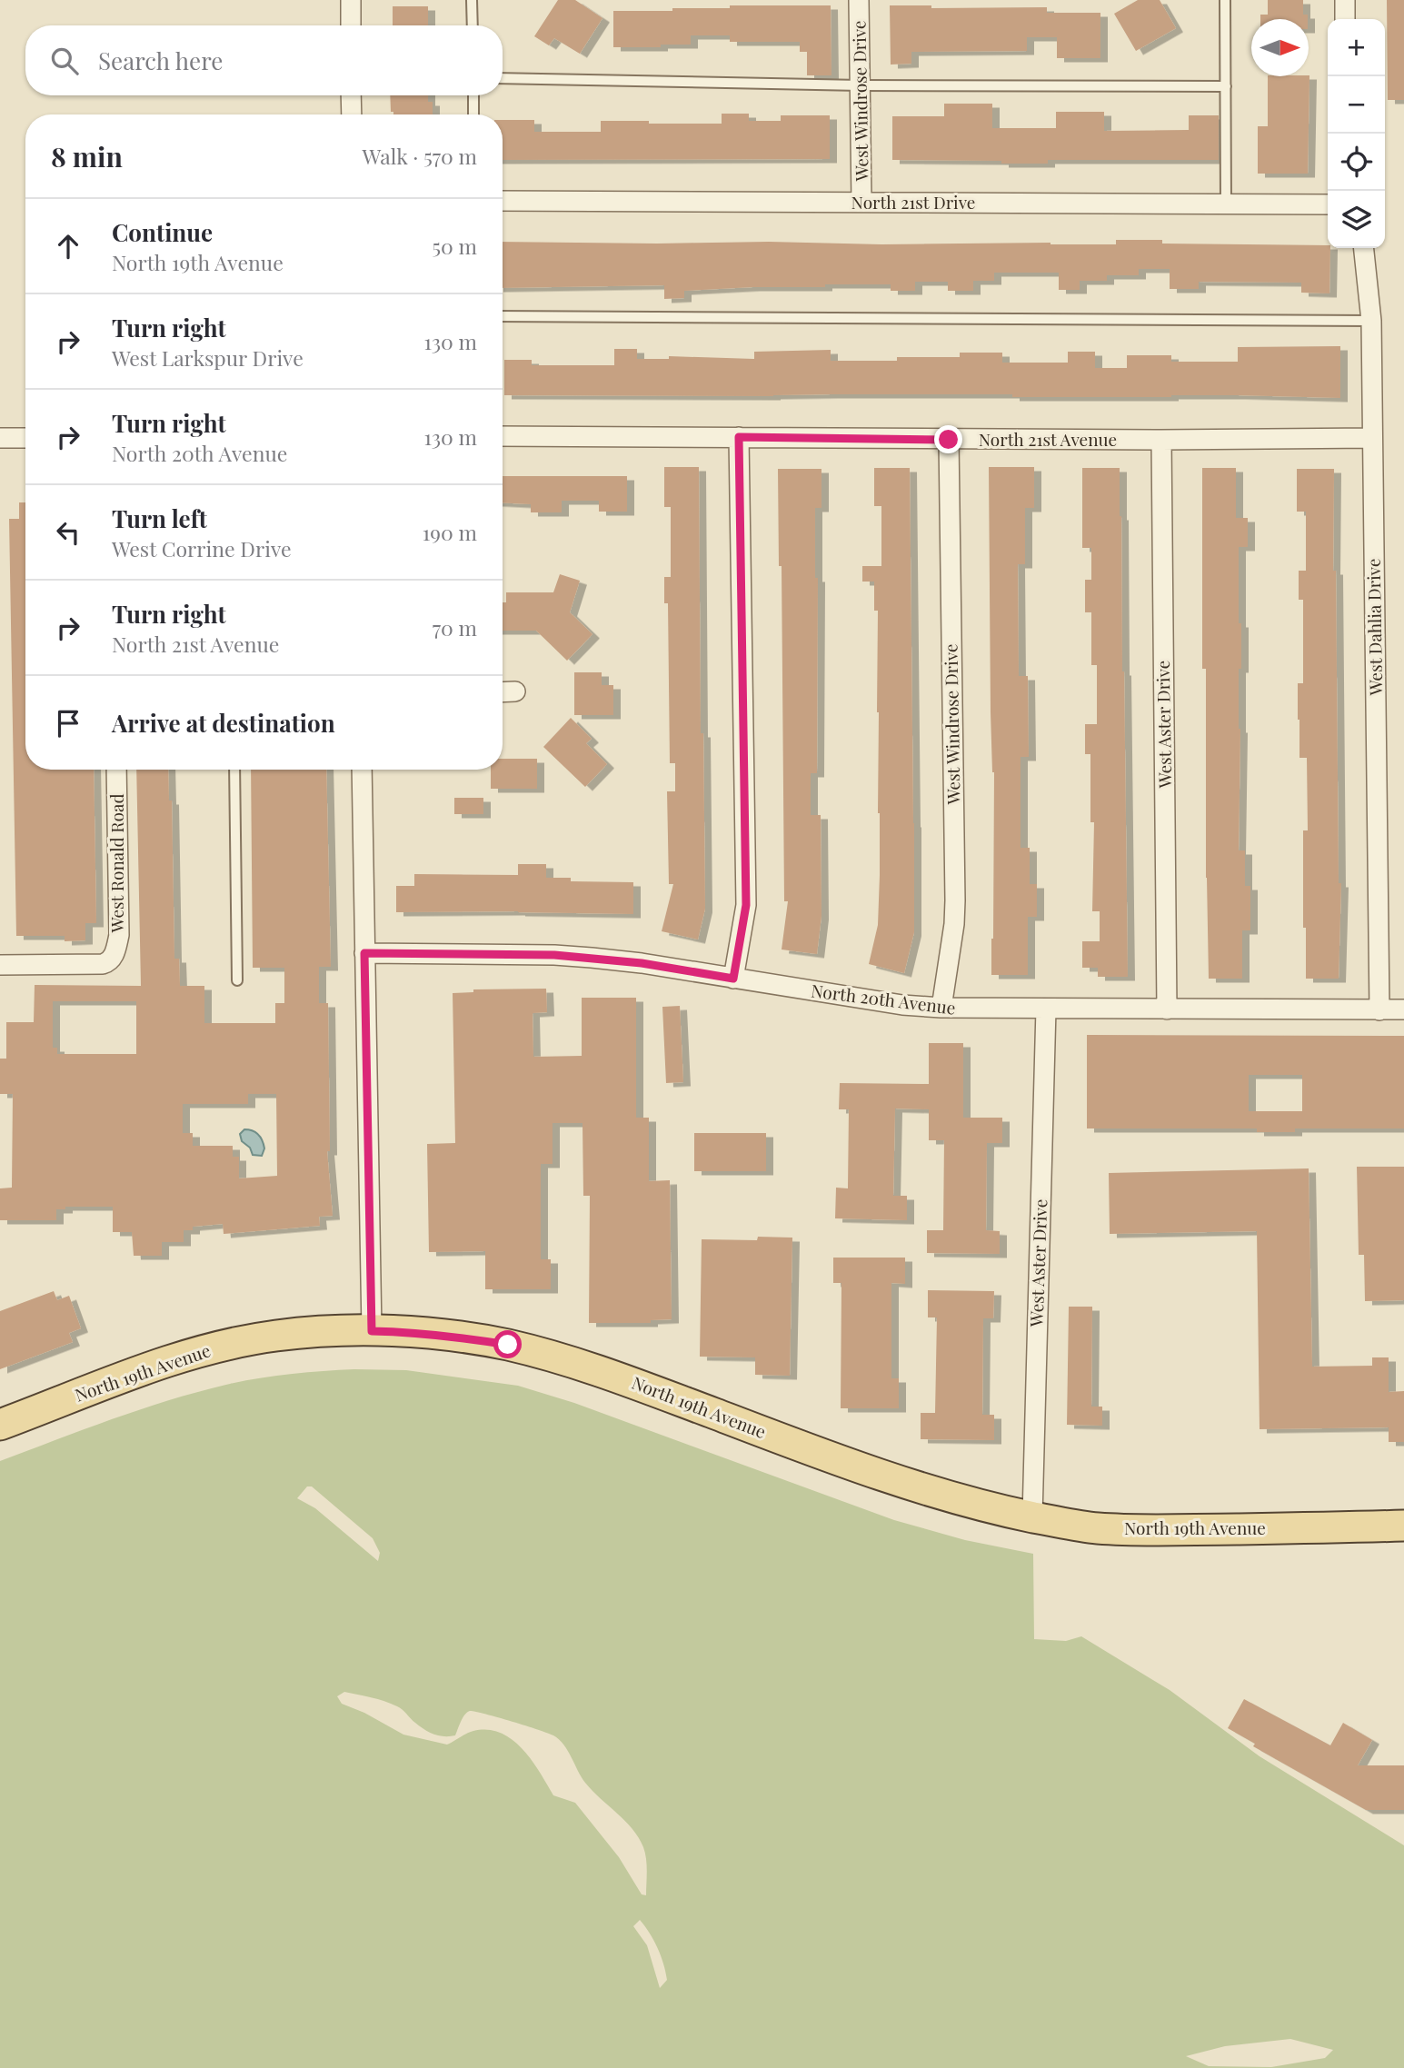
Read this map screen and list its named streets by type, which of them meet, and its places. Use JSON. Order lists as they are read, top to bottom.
{
  "streets": {
    "main road": ["North 19th Avenue"],
    "street": [
      "West Windrose Drive",
      "North 21st Drive",
      "North 21st Avenue",
      "West Dahlia Drive",
      "West Aster Drive",
      "West Ronald Road",
      "North 20th Avenue"
    ]
  },
  "crossings": [
    ["West Windrose Drive", "North 21st Drive"],
    ["West Windrose Drive", "North 21st Avenue"],
    ["West Windrose Drive", "North 20th Avenue"],
    ["North 21st Avenue", "West Dahlia Drive"],
    ["North 21st Avenue", "West Aster Drive"],
    ["West Dahlia Drive", "North 20th Avenue"],
    ["West Aster Drive", "North 20th Avenue"],
    ["West Aster Drive", "North 19th Avenue"]
  ],
  "north": "right",
  "page": {
    "map_buttons": ["+", "−"],
    "search": "Search here",
    "heading": ["8 min", "Walk · 570 m"],
    "list": [
      ["Continue", "North 19th Avenue", "50 m"],
      ["Turn right", "West Larkspur Drive", "130 m"],
      ["Turn right", "North 20th Avenue", "130 m"],
      ["Turn left", "West Corrine Drive", "190 m"],
      ["Turn right", "North 21st Avenue", "70 m"],
      "Arrive at destination"
    ]
  }
}
